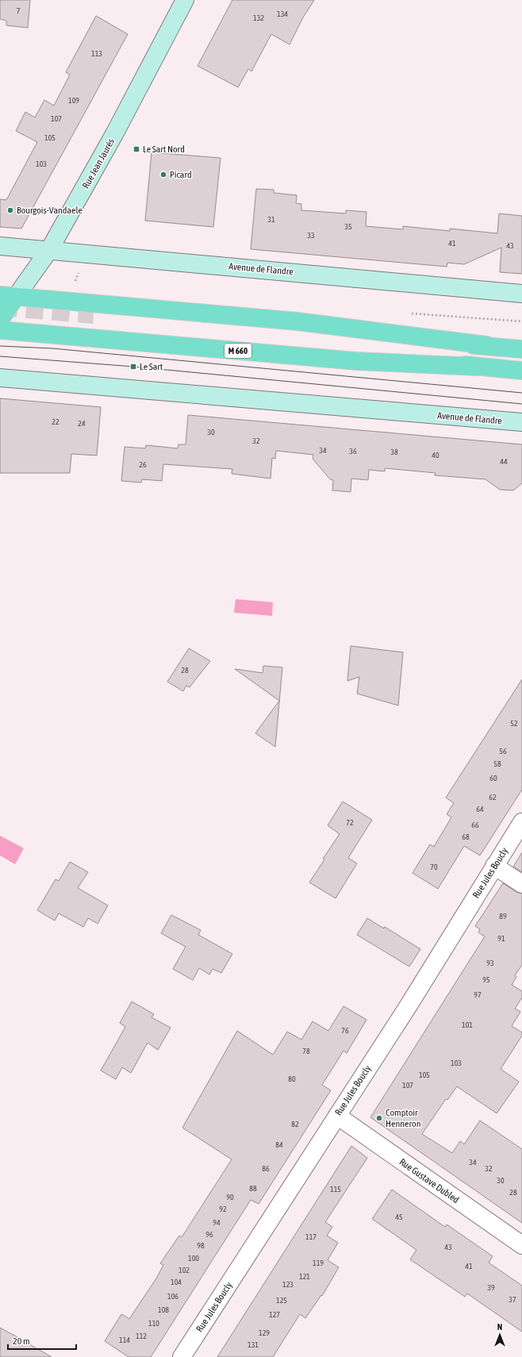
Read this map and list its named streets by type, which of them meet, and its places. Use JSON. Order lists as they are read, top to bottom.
{
  "streets": {
    "main road": ["Rue Jean Jaurès", "M 660"],
    "street": ["Avenue de Flandre", "Rue Jules Boucly", "Rue Gustave Dubled"]
  },
  "crossings": [
    ["Rue Jean Jaurès", "Avenue de Flandre"],
    ["Rue Jean Jaurès", "M 660"],
    ["Rue Jules Boucly", "Rue Gustave Dubled"]
  ],
  "places": {
    "transit": ["Le Sart Nord", "Le Sart"],
    "other": ["Picard", "Bourgois-Vandaele", "Comptoir Henneron"]
  },
  "house_numbers": [
    "7",
    "134",
    "132",
    "113",
    "109",
    "107",
    "105",
    "103",
    "31",
    "35",
    "33",
    "41",
    "43",
    "22",
    "24",
    "30",
    "32",
    "34",
    "36",
    "38",
    "40",
    "44",
    "26",
    "28",
    "52",
    "56",
    "58",
    "60",
    "62",
    "64",
    "72",
    "66",
    "68",
    "70",
    "89",
    "91",
    "93",
    "95",
    "97",
    "101",
    "76",
    "78",
    "103",
    "105",
    "80",
    "107",
    "82",
    "84",
    "34",
    "86",
    "32",
    "30",
    "88",
    "115",
    "28",
    "90",
    "92",
    "45",
    "94",
    "96",
    "117",
    "98",
    "43",
    "100",
    "119",
    "41",
    "102",
    "121",
    "104",
    "123",
    "39",
    "106",
    "37",
    "125",
    "108",
    "127",
    "110",
    "129",
    "112",
    "114",
    "131"
  ],
  "scale_bar": "20 m",
  "north": "top"
}
